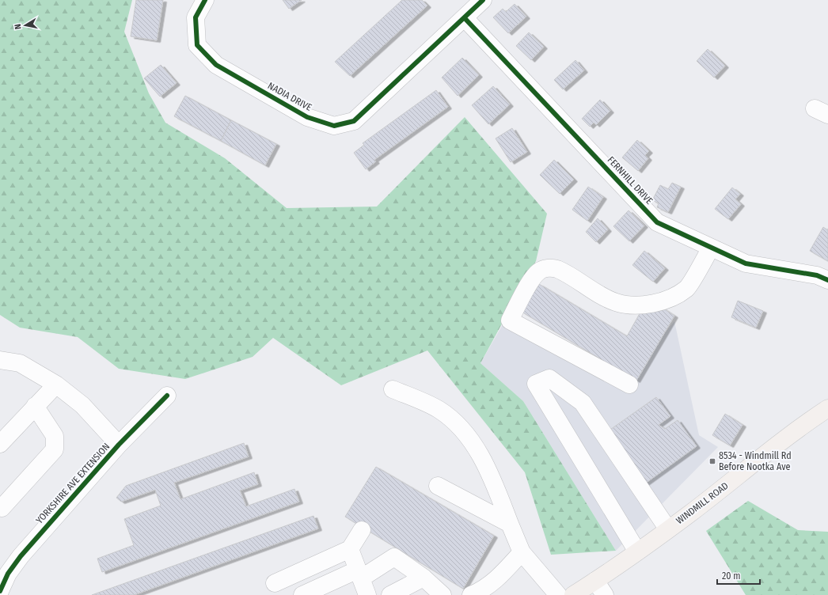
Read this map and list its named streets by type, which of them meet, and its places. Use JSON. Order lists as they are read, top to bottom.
{
  "streets": {
    "main road": ["WINDMILL ROAD"],
    "street": ["NADIA DRIVE", "FERNHILL DRIVE", "YORKSHIRE AVE EXTENSION"]
  },
  "crossings": [
    ["NADIA DRIVE", "FERNHILL DRIVE"]
  ],
  "places": {
    "transit": ["8534 - Windmill Rd Before Nootka Ave"]
  },
  "scale_bar": "20 m",
  "north": "left"
}
